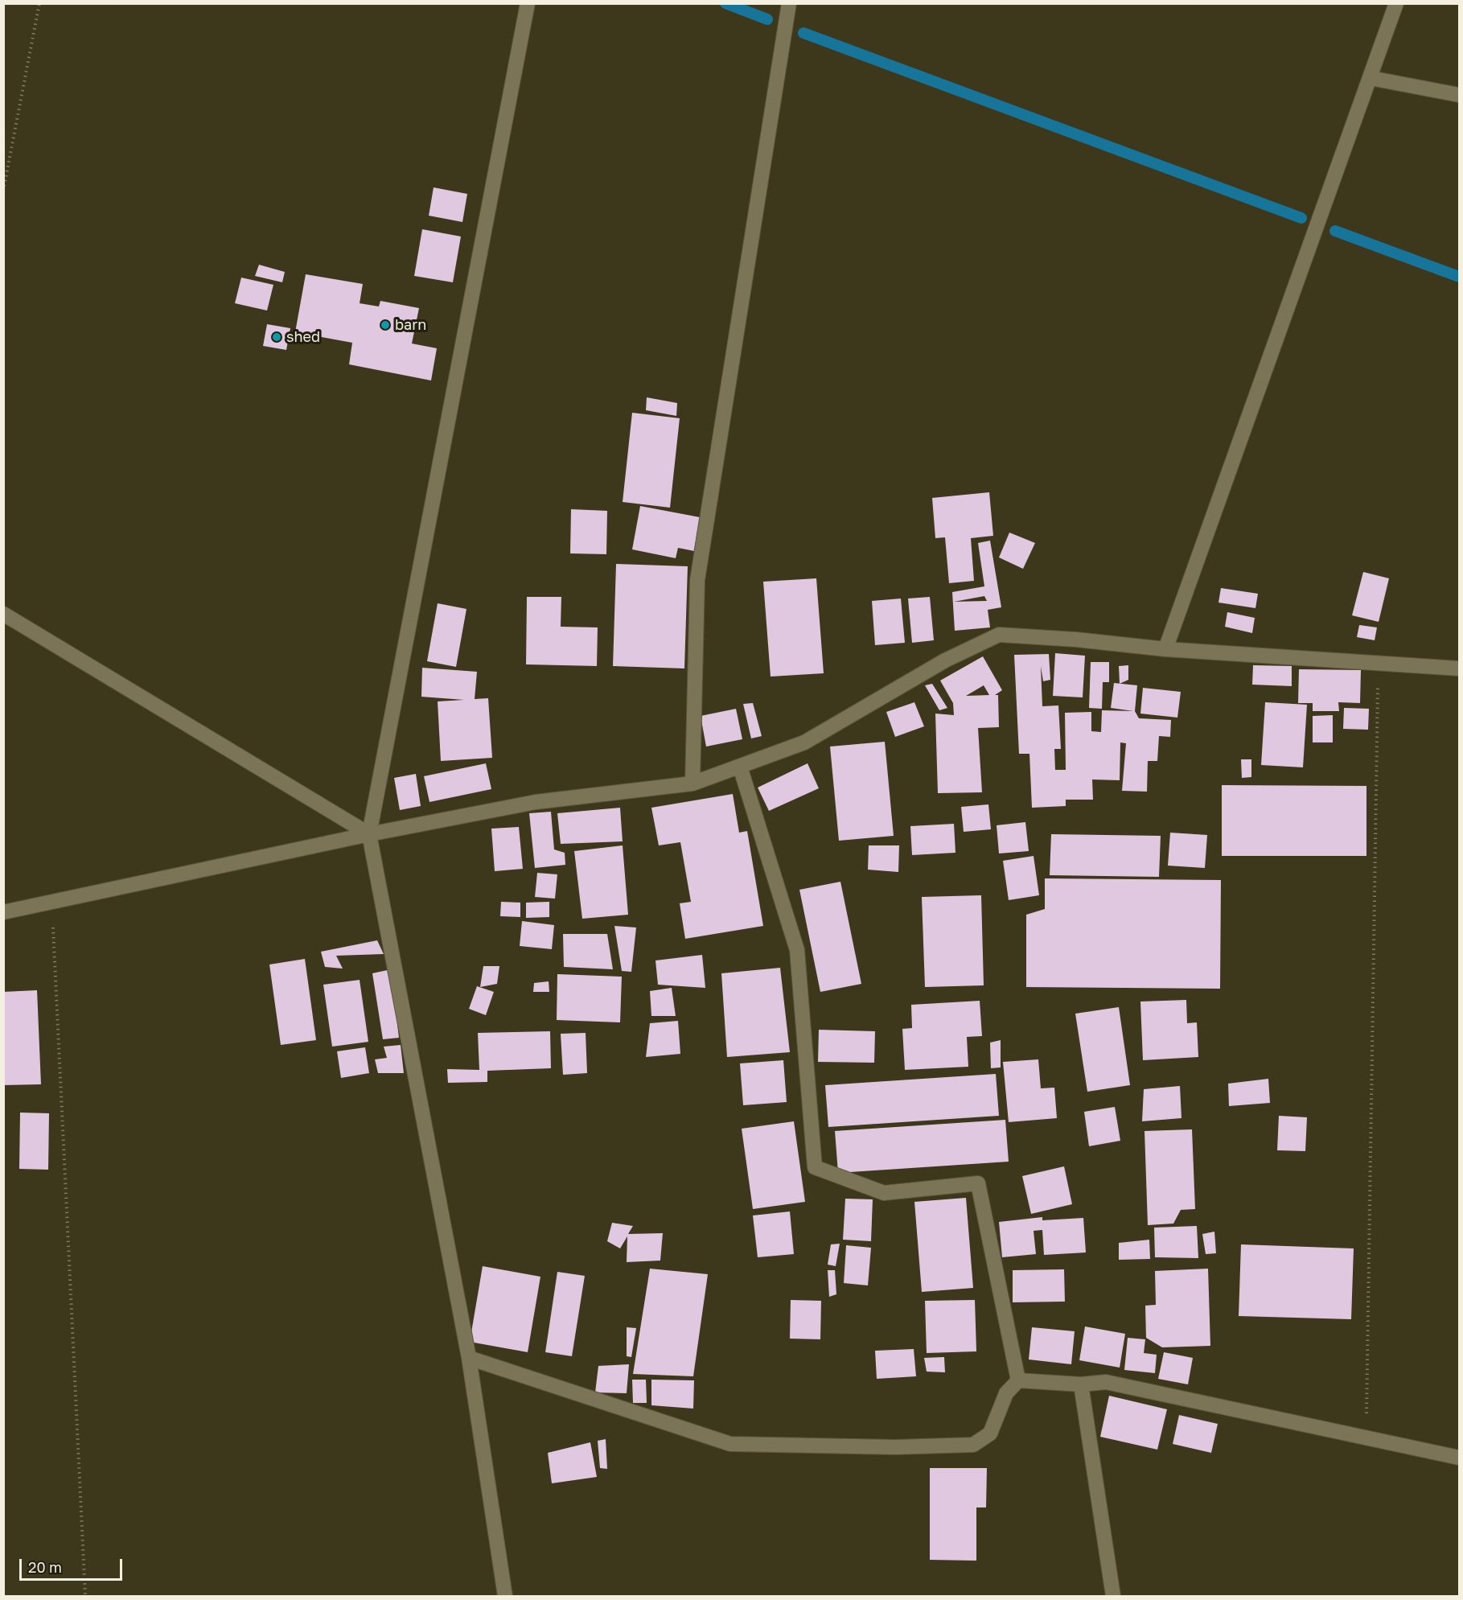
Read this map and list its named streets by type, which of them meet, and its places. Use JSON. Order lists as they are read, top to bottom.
{
  "places": ["barn", "shed"],
  "scale_bar": "20 m"
}
